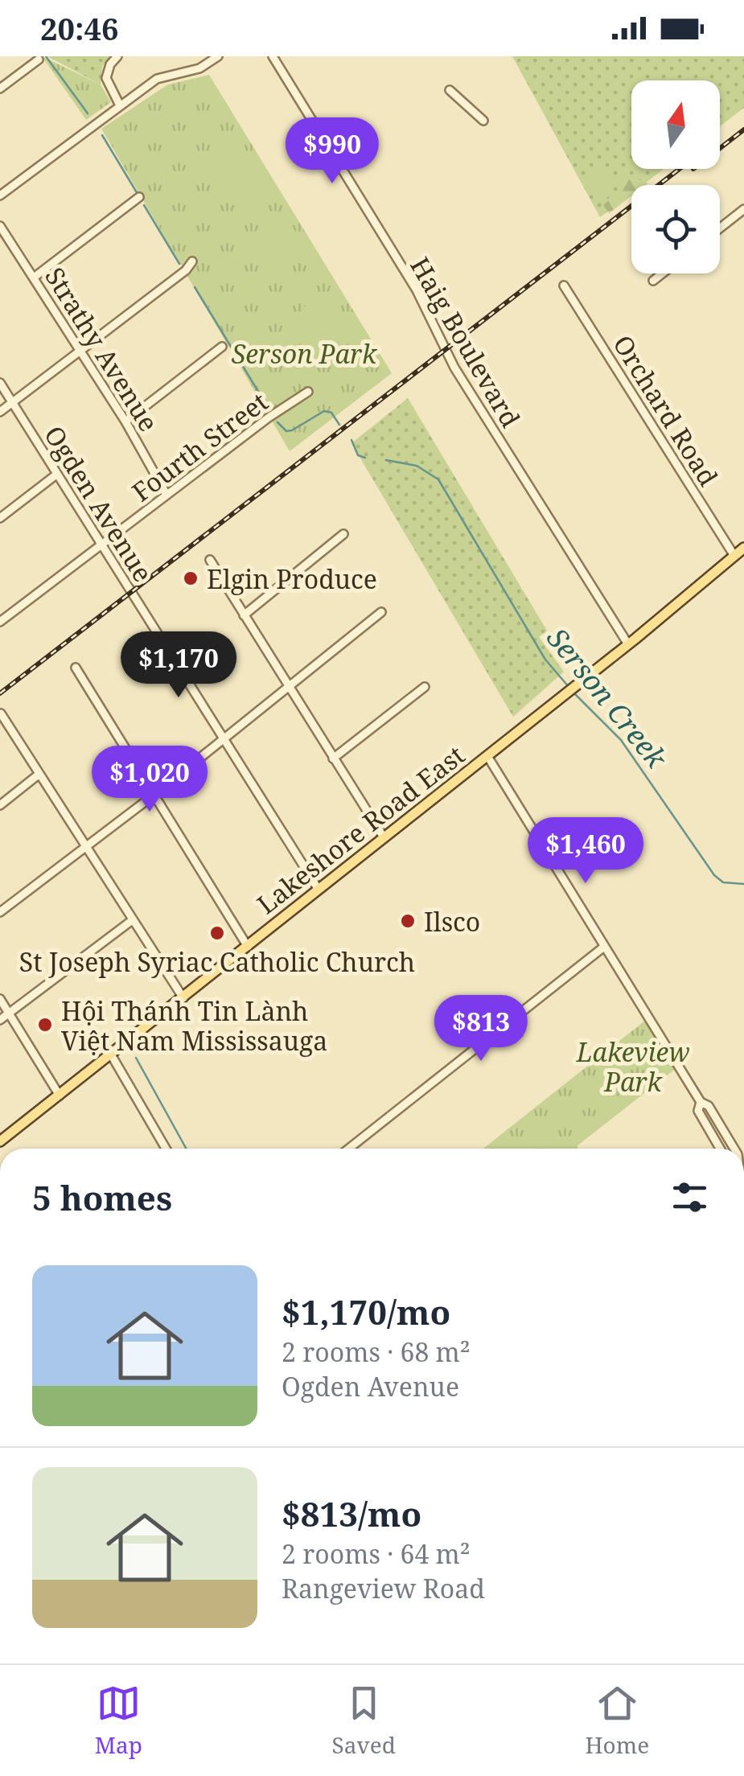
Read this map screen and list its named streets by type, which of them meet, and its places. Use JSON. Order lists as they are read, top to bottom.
{
  "streets": {
    "main road": ["Lakeshore Road East"],
    "street": [
      "Haig Boulevard",
      "Strathy Avenue",
      "Orchard Road",
      "Fourth Street",
      "Ogden Avenue"
    ]
  },
  "crossings": [
    ["Haig Boulevard", "Lakeshore Road East"],
    ["Strathy Avenue", "Fourth Street"],
    ["Orchard Road", "Lakeshore Road East"],
    ["Fourth Street", "Ogden Avenue"],
    ["Ogden Avenue", "Lakeshore Road East"]
  ],
  "water": ["Serson Creek"],
  "parks": ["Serson Park", "Lakeview Park"],
  "places": [
    "Elgin Produce",
    "Ilsco",
    "St Joseph Syriac Catholic Church",
    "Hội Thánh Tin Lành Việt Nam Mississauga"
  ],
  "north": "top",
  "page": {
    "status": "20:46",
    "price": [
      "$990",
      "$1,170",
      "$1,020",
      "$1,460",
      "$813"
    ],
    "heading": "5 homes",
    "list": [
      {
        "name": "$1,170/mo",
        "note": "2 rooms · 68 m² · Ogden Avenue"
      },
      {
        "name": "$813/mo",
        "note": "2 rooms · 64 m² · Rangeview Road"
      }
    ],
    "tabs": ["Map", "Saved", "Home"]
  }
}
